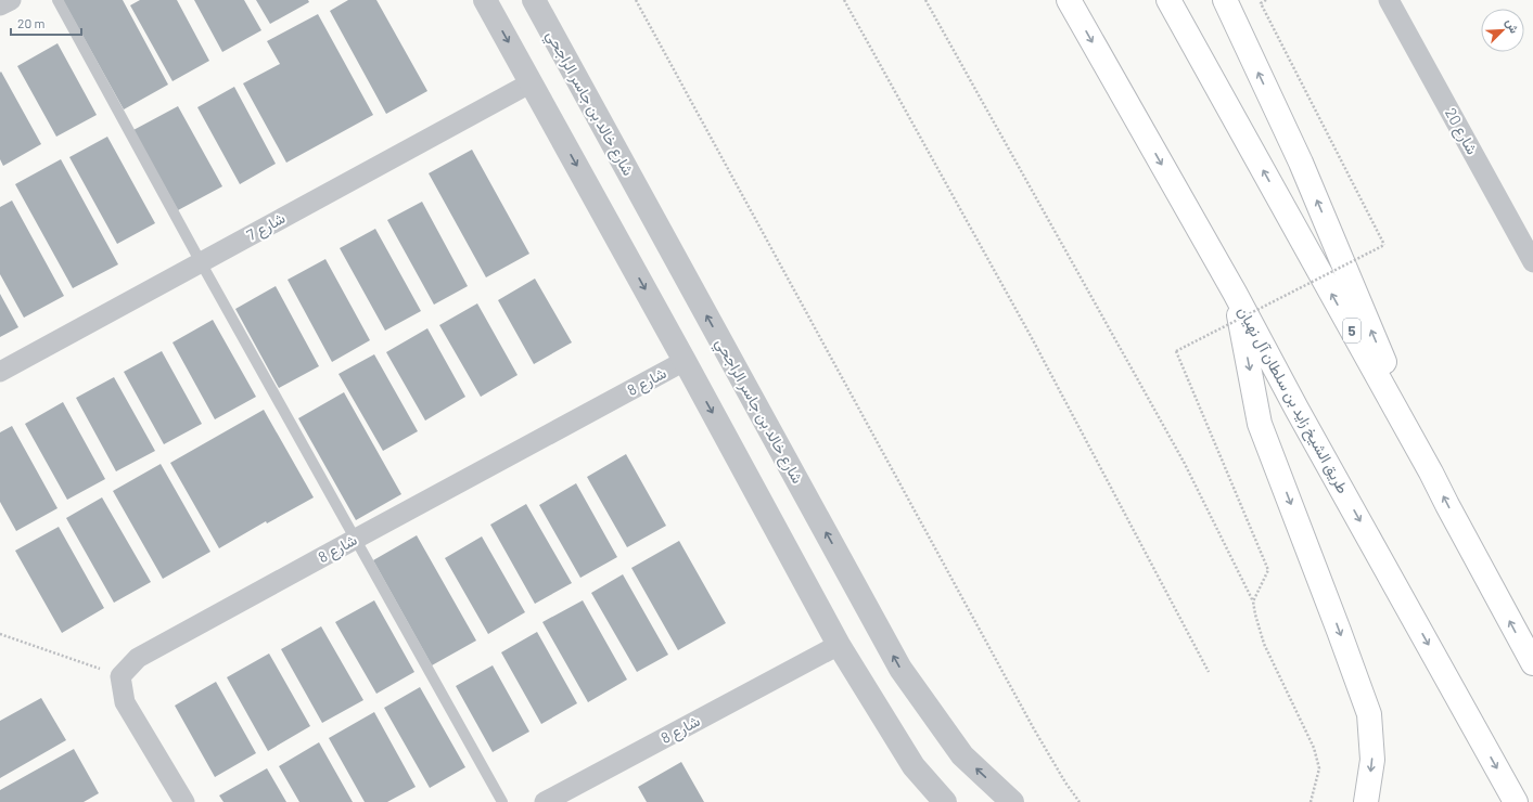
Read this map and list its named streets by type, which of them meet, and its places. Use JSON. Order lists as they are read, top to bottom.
{
  "streets": {
    "highway": ["5", "طريق الشيخ زايد بن سلطان آل نهيان"],
    "street": [
      "شارع خالد بن جاسر الراجحي",
      "شارع 20",
      "شارع 7",
      "شارع 8"
    ]
  },
  "scale_bar": "20 m",
  "north": "top right"
}
